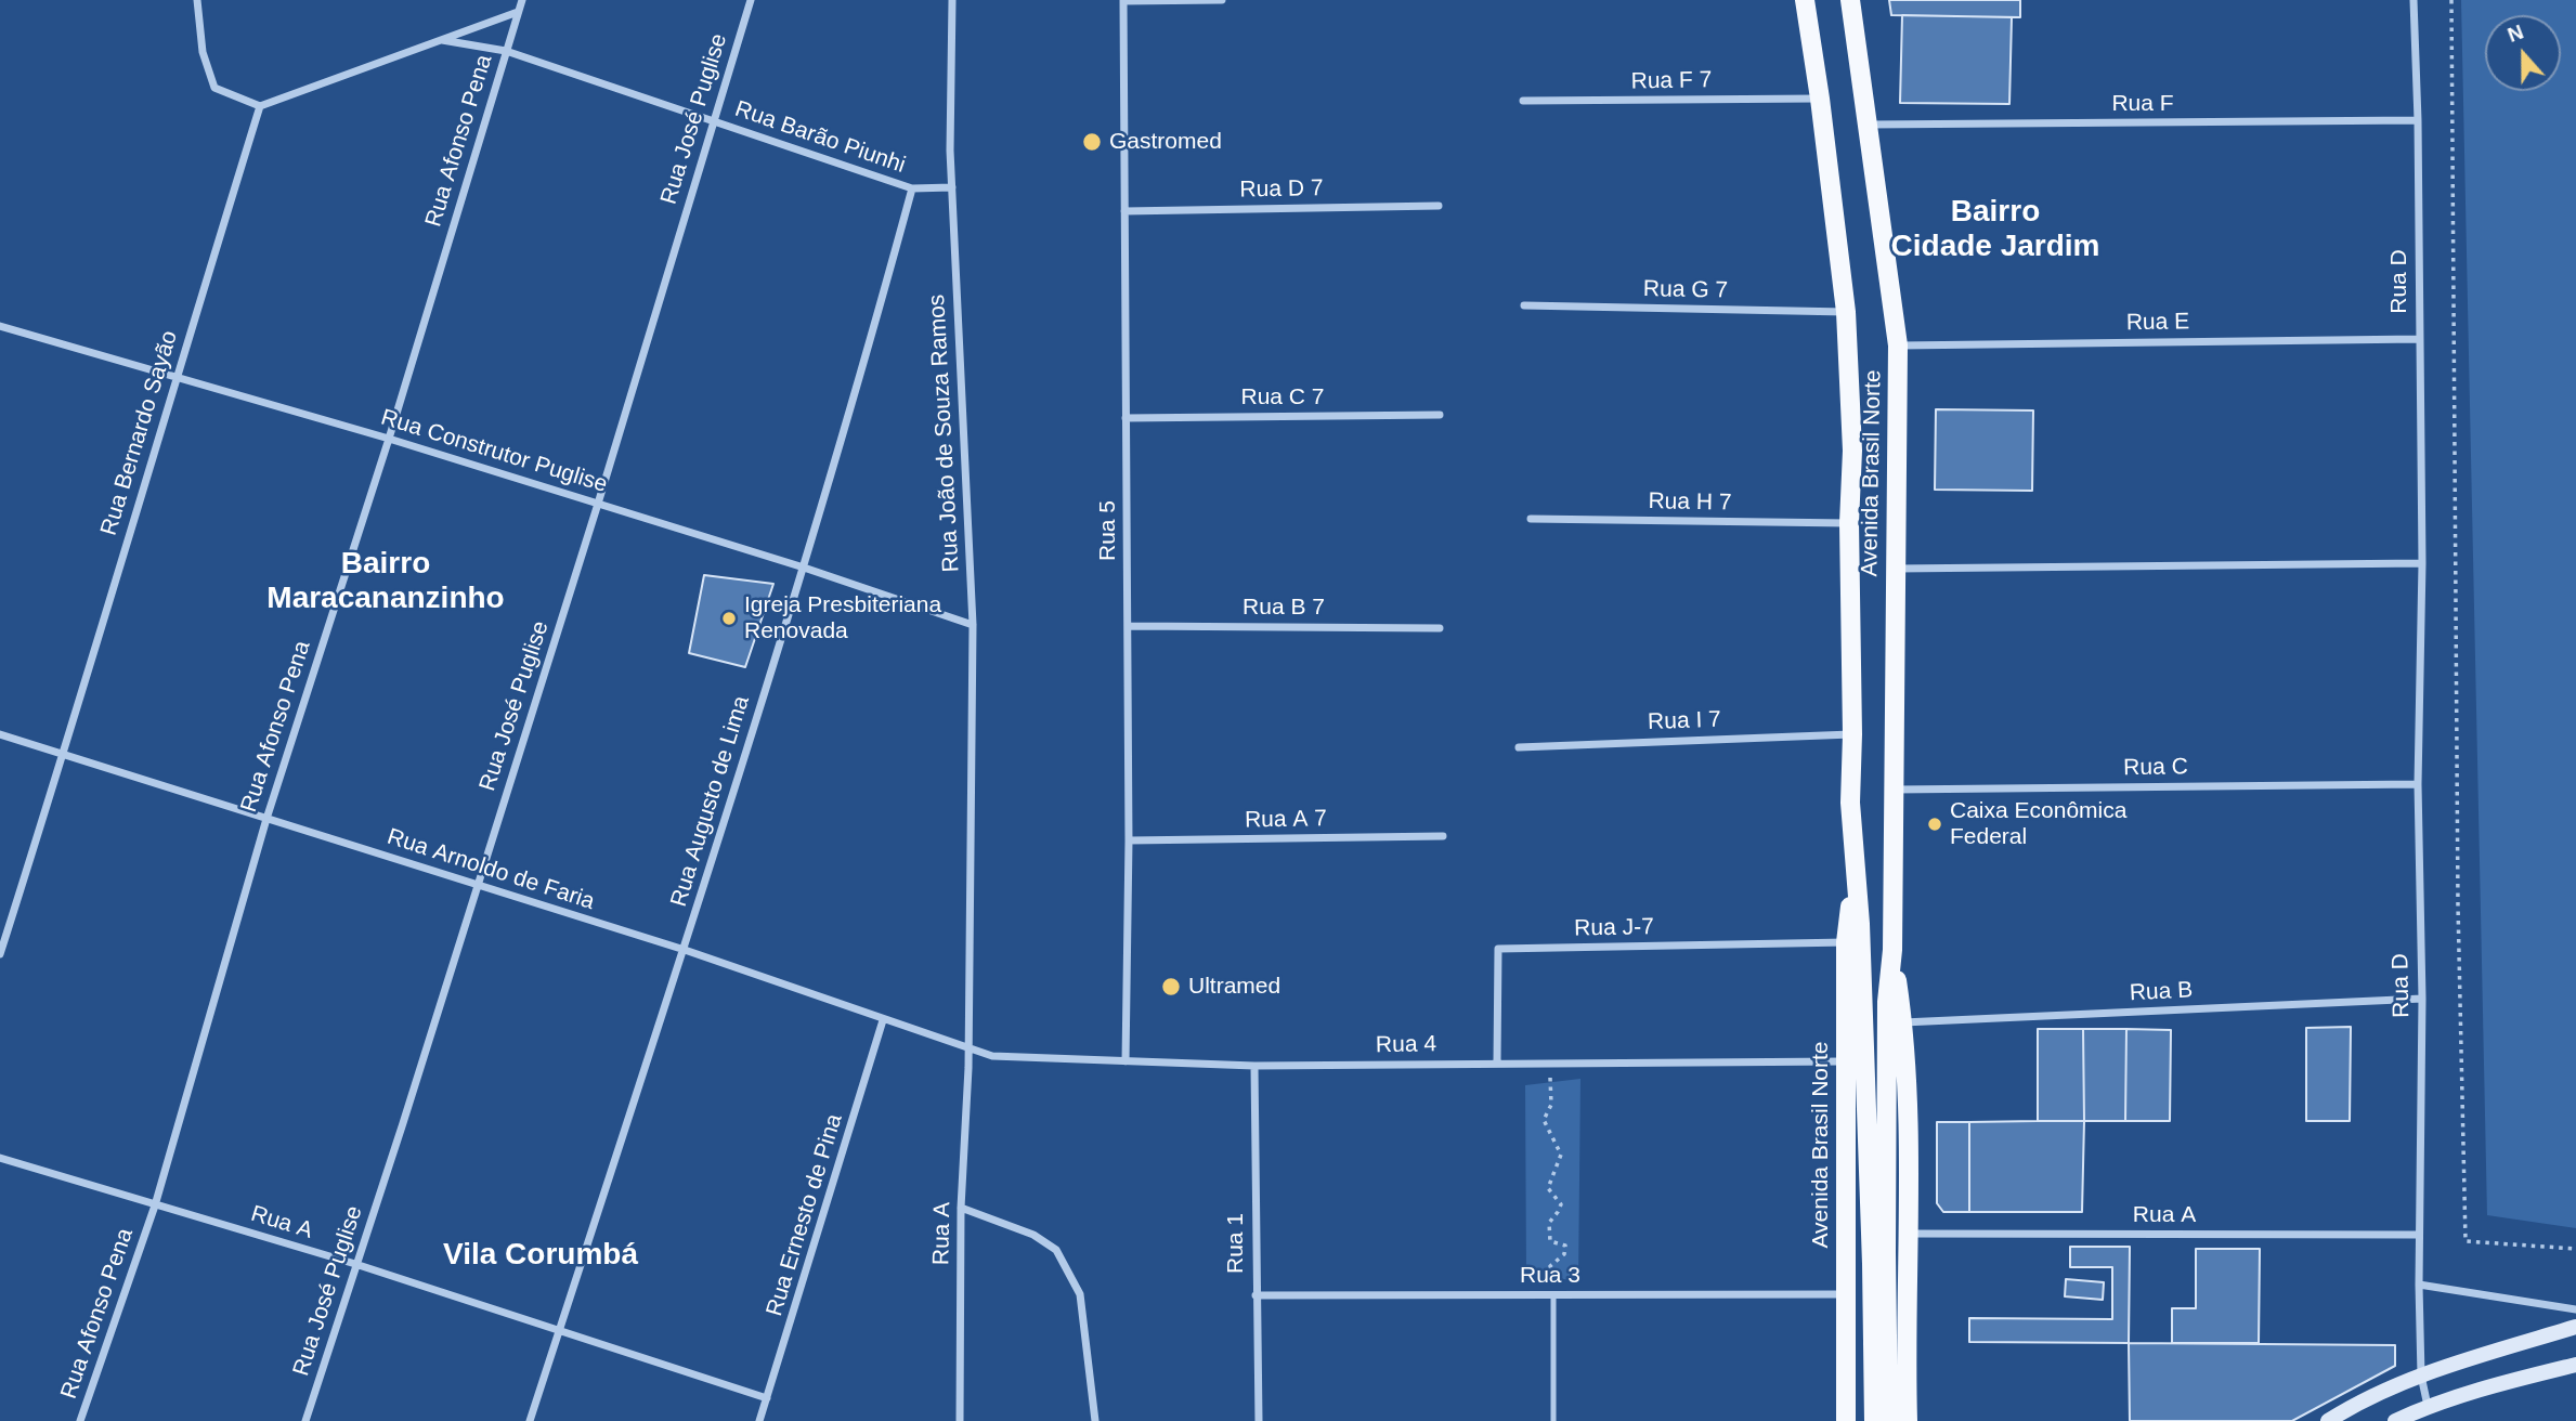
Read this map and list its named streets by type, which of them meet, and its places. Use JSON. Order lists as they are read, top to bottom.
{
  "streets": {
    "main road": ["Avenida Brasil Norte"],
    "street": [
      "Rua F 7",
      "Rua F",
      "Rua José Puglise",
      "Rua Barão Piunhi",
      "Rua Afonso Pena",
      "Rua D 7",
      "Rua D",
      "Rua G 7",
      "Rua E",
      "Rua C 7",
      "Rua Bernardo Sayão",
      "Rua João de Souza Ramos",
      "Rua Construtor Puglise",
      "Rua H 7",
      "Rua 5",
      "Rua B 7",
      "Rua I 7",
      "Rua C",
      "Rua Augusto de Lima",
      "Rua A 7",
      "Rua Arnoldo de Faria",
      "Rua J-7",
      "Rua B",
      "Rua 4",
      "Rua Ernesto de Pina",
      "Rua A",
      "Rua 1",
      "Rua 3"
    ]
  },
  "crossings": [
    ["Rua F 7", "Avenida Brasil Norte"],
    ["Rua F", "Rua D"],
    ["Rua F", "Avenida Brasil Norte"],
    ["Rua José Puglise", "Rua Barão Piunhi"],
    ["Rua José Puglise", "Rua Construtor Puglise"],
    ["Rua José Puglise", "Rua Arnoldo de Faria"],
    ["Rua José Puglise", "Rua A"],
    ["Rua Barão Piunhi", "Rua Afonso Pena"],
    ["Rua Barão Piunhi", "Rua João de Souza Ramos"],
    ["Rua Barão Piunhi", "Rua Augusto de Lima"],
    ["Rua Afonso Pena", "Rua Construtor Puglise"],
    ["Rua Afonso Pena", "Rua Arnoldo de Faria"],
    ["Rua Afonso Pena", "Rua A"],
    ["Rua D 7", "Rua 5"],
    ["Rua D", "Rua E"],
    ["Rua D", "Rua C"],
    ["Rua D", "Rua B"],
    ["Rua D", "Rua A"],
    ["Rua G 7", "Avenida Brasil Norte"],
    ["Rua E", "Avenida Brasil Norte"],
    ["Rua C 7", "Rua 5"],
    ["Rua Bernardo Sayão", "Rua Construtor Puglise"],
    ["Rua Bernardo Sayão", "Rua Arnoldo de Faria"],
    ["Rua João de Souza Ramos", "Rua Construtor Puglise"],
    ["Rua João de Souza Ramos", "Rua Arnoldo de Faria"],
    ["Rua João de Souza Ramos", "Rua 4"],
    ["Rua João de Souza Ramos", "Rua A"],
    ["Rua Construtor Puglise", "Rua Augusto de Lima"],
    ["Avenida Brasil Norte", "Rua H 7"],
    ["Avenida Brasil Norte", "Rua I 7"],
    ["Avenida Brasil Norte", "Rua C"],
    ["Avenida Brasil Norte", "Rua J-7"],
    ["Avenida Brasil Norte", "Rua B"],
    ["Avenida Brasil Norte", "Rua 4"],
    ["Avenida Brasil Norte", "Rua A"],
    ["Avenida Brasil Norte", "Rua 3"],
    ["Rua 5", "Rua B 7"],
    ["Rua 5", "Rua A 7"],
    ["Rua 5", "Rua 4"],
    ["Rua Augusto de Lima", "Rua Arnoldo de Faria"],
    ["Rua Augusto de Lima", "Rua A"],
    ["Rua Arnoldo de Faria", "Rua 4"],
    ["Rua Arnoldo de Faria", "Rua Ernesto de Pina"],
    ["Rua Arnoldo de Faria", "Rua A"],
    ["Rua J-7", "Rua 4"],
    ["Rua 4", "Rua A"],
    ["Rua 4", "Rua 1"],
    ["Rua Ernesto de Pina", "Rua A"],
    ["Rua 1", "Rua 3"]
  ],
  "districts": ["Bairro Cidade Jardim", "Bairro Maracananzinho", "Vila Corumbá"],
  "places": [
    "Gastromed",
    "Igreja Presbiteriana Renovada",
    "Caixa Econômica Federal",
    "Ultramed"
  ],
  "north": "top"
}
